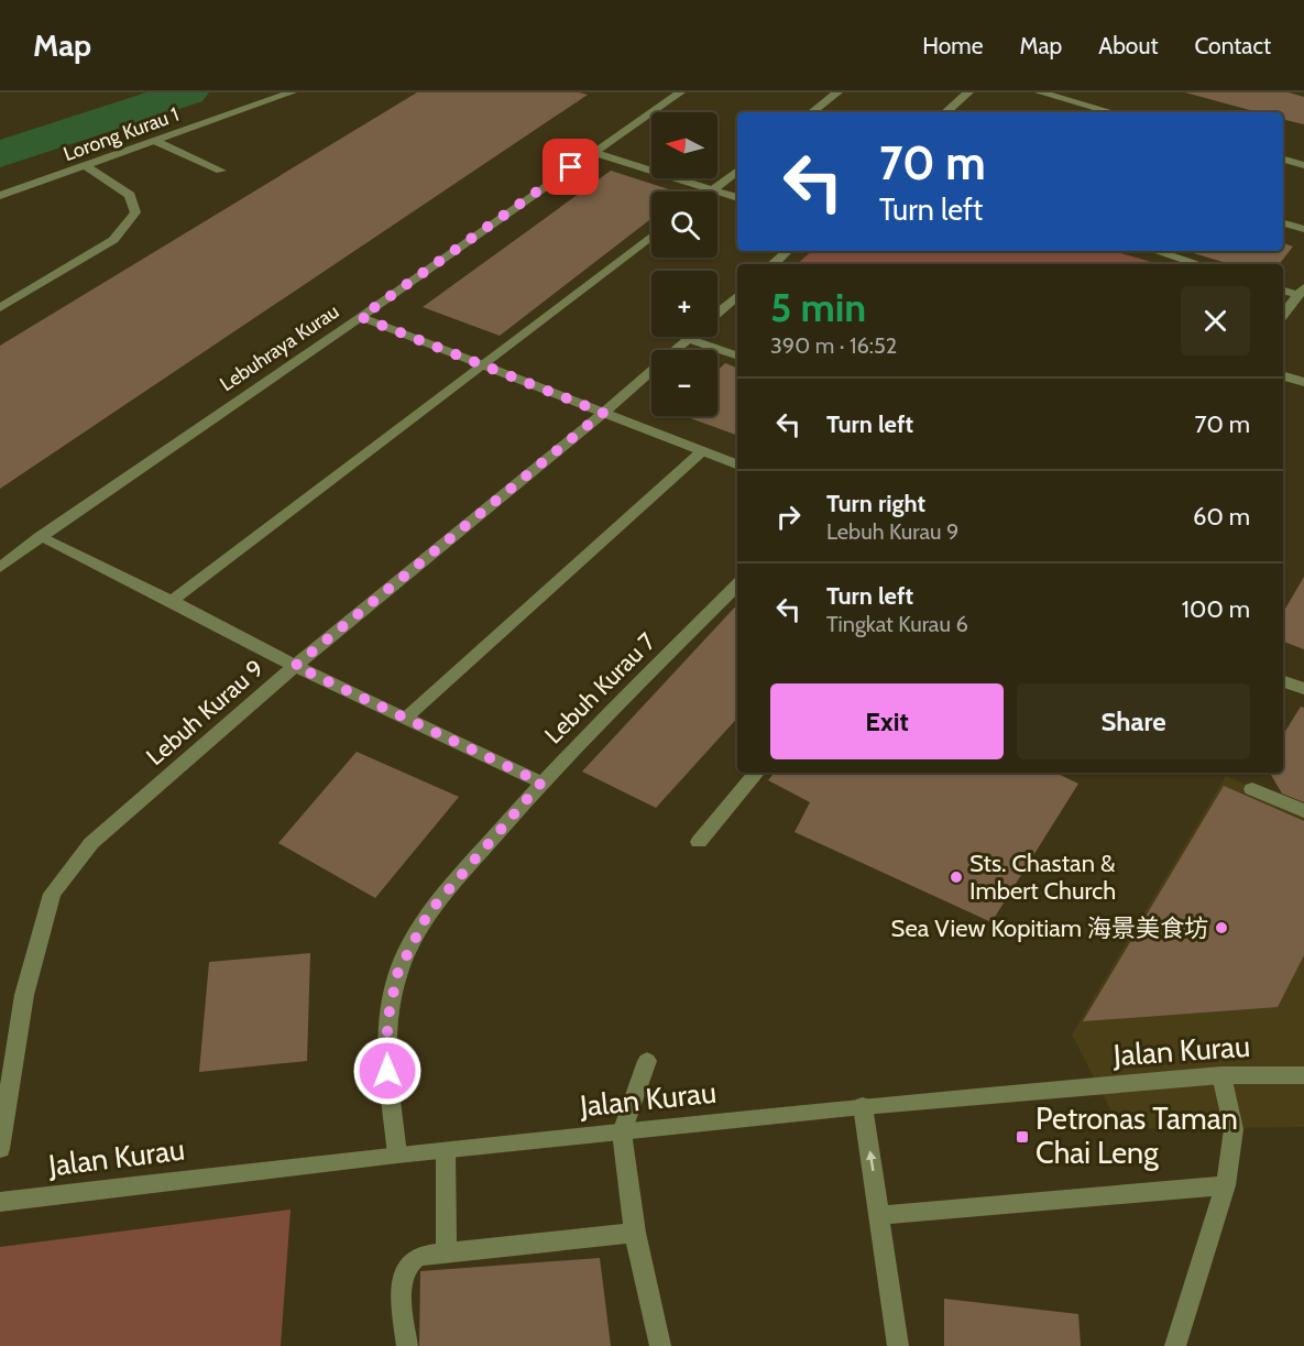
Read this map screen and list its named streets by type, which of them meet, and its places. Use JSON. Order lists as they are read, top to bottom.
{
  "streets": {
    "street": [
      "Lorong Kurau 1",
      "Lebuhraya Kurau",
      "Lebuh Kurau 7",
      "Lebuh Kurau 9",
      "Jalan Kurau"
    ]
  },
  "crossings": [
    ["Lebuh Kurau 7", "Jalan Kurau"]
  ],
  "places": {
    "other": ["Sts. Chastan & Imbert Church", "Sea View Kopitiam 海景美食坊"],
    "transit": ["Petronas Taman Chai Leng"]
  },
  "north": "left",
  "page": {
    "header": "Map",
    "nav": [
      "Home",
      "Map",
      "About",
      "Contact"
    ],
    "map_buttons": ["+", "−"],
    "turn": ["70 m", "Turn left"],
    "heading": ["5 min", "390 m · 16:52"],
    "list": [
      {
        "name": "Turn left",
        "value": "70 m"
      },
      {
        "name": "Turn right",
        "note": "Lebuh Kurau 9",
        "value": "60 m"
      },
      {
        "name": "Turn left",
        "note": "Tingkat Kurau 6",
        "value": "100 m"
      }
    ],
    "buttons": ["Exit", "Share"]
  }
}
